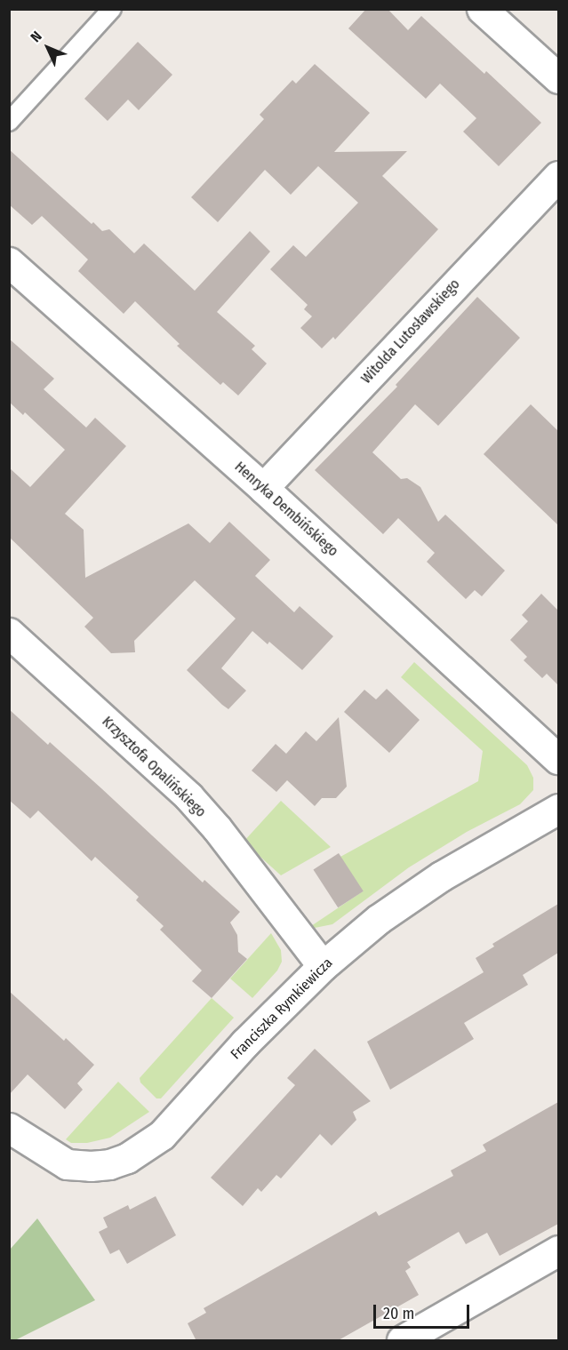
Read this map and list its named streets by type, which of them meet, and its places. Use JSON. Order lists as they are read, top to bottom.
{
  "streets": {
    "street": [
      "Witolda Lutosławskiego",
      "Henryka Dembińskiego",
      "Krzysztofa Opalińskiego",
      "Franciszka Rymkiewicza"
    ]
  },
  "crossings": [
    ["Witolda Lutosławskiego", "Henryka Dembińskiego"],
    ["Krzysztofa Opalińskiego", "Franciszka Rymkiewicza"]
  ],
  "scale_bar": "20 m",
  "north": "top left"
}
